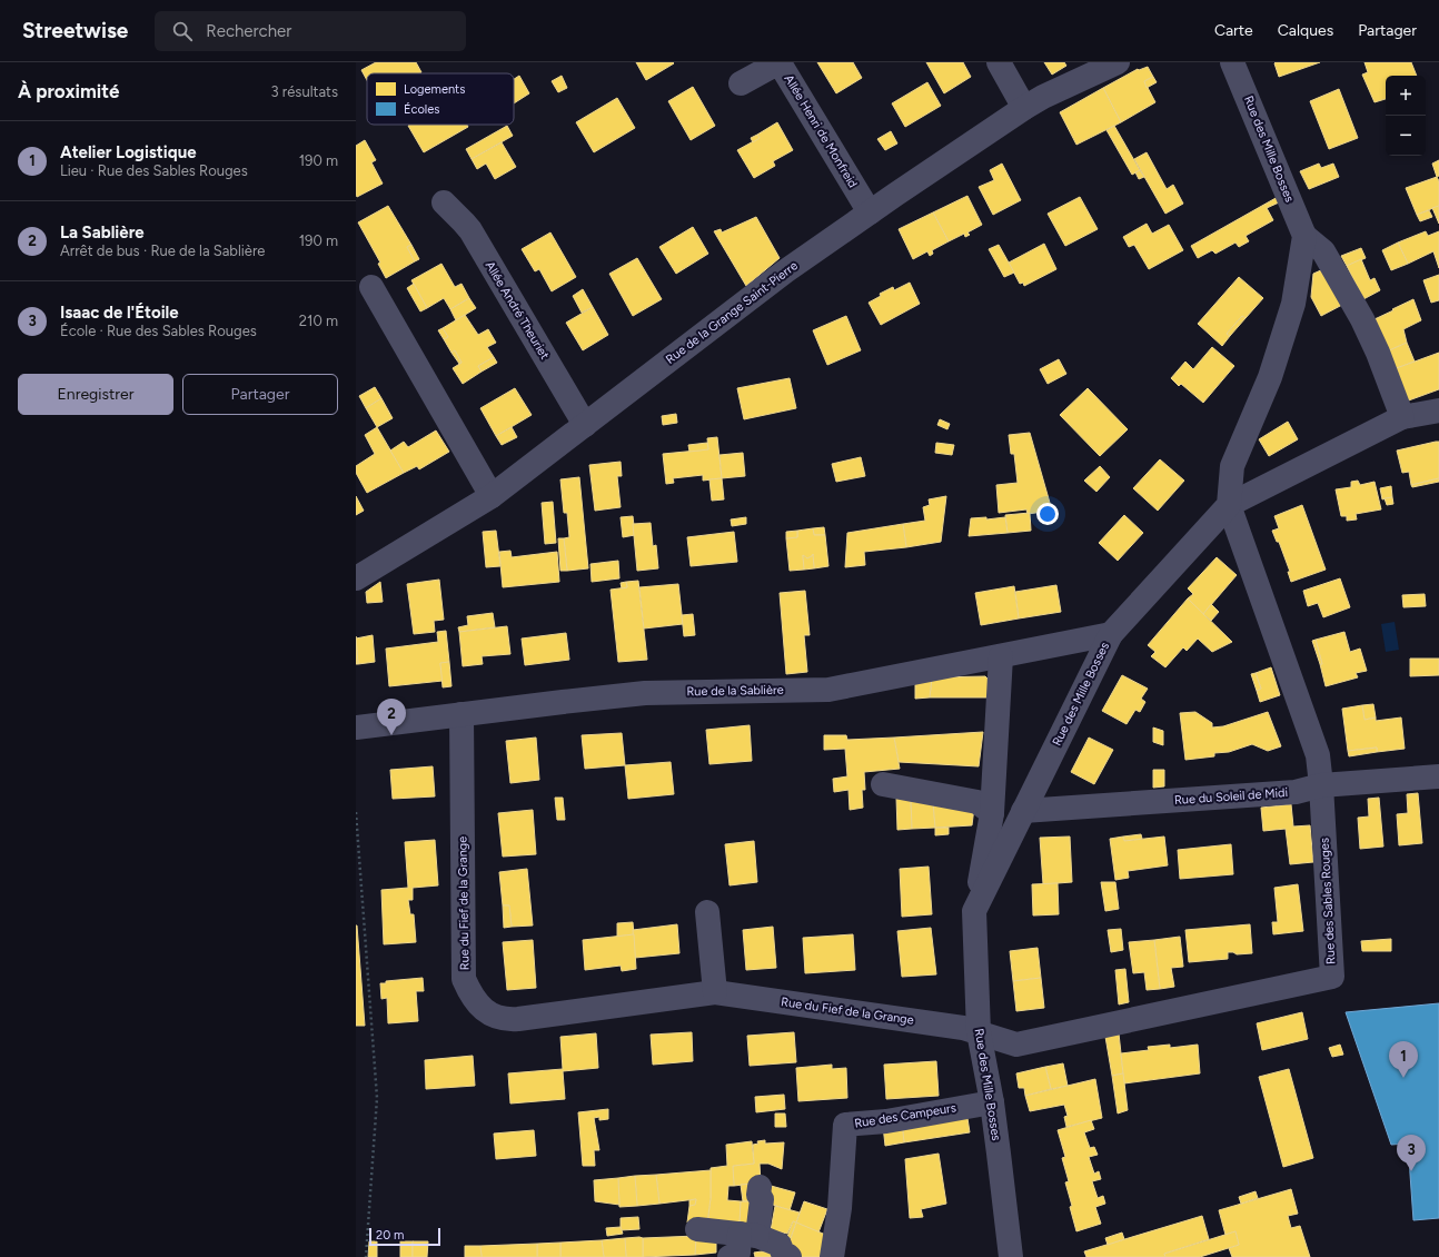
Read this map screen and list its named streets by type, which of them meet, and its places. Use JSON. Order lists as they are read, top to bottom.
{
  "streets": {
    "street": [
      "Allée Henri de Monfreid",
      "Rue des Mille Bosses",
      "Allée André Theuriet",
      "Rue de la Grange Saint-Pierre",
      "Rue de la Sablière",
      "Rue du Soleil de Midi",
      "Rue des Sables Rouges",
      "Rue du Fief de la Grange",
      "Rue des Campeurs"
    ]
  },
  "crossings": [
    ["Allée Henri de Monfreid", "Rue de la Grange Saint-Pierre"],
    ["Rue des Mille Bosses", "Rue de la Sablière"],
    ["Rue des Mille Bosses", "Rue du Soleil de Midi"],
    ["Rue des Mille Bosses", "Rue des Sables Rouges"],
    ["Rue des Mille Bosses", "Rue du Fief de la Grange"],
    ["Rue des Mille Bosses", "Rue des Campeurs"],
    ["Allée André Theuriet", "Rue de la Grange Saint-Pierre"],
    ["Rue de la Sablière", "Rue du Fief de la Grange"],
    ["Rue du Soleil de Midi", "Rue des Sables Rouges"],
    ["Rue des Sables Rouges", "Rue du Fief de la Grange"]
  ],
  "legend": ["Logements", "Écoles"],
  "scale_bar": "20 m",
  "page": {
    "header": "Streetwise",
    "search": "Rechercher",
    "nav": ["Carte", "Calques", "Partager"],
    "heading": ["À proximité", "3 résultats"],
    "map_buttons": ["+", "−"],
    "list": [
      {
        "mark": "1",
        "name": "Atelier Logistique",
        "note": "Lieu · Rue des Sables Rouges",
        "value": "190 m"
      },
      {
        "mark": "2",
        "name": "La Sablière",
        "note": "Arrêt de bus · Rue de la Sablière",
        "value": "190 m"
      },
      {
        "mark": "3",
        "name": "Isaac de l'Étoile",
        "note": "École · Rue des Sables Rouges",
        "value": "210 m"
      }
    ],
    "buttons": ["Enregistrer", "Partager"],
    "pins": ["2", "1", "3"],
    "scale": "20 m"
  }
}
